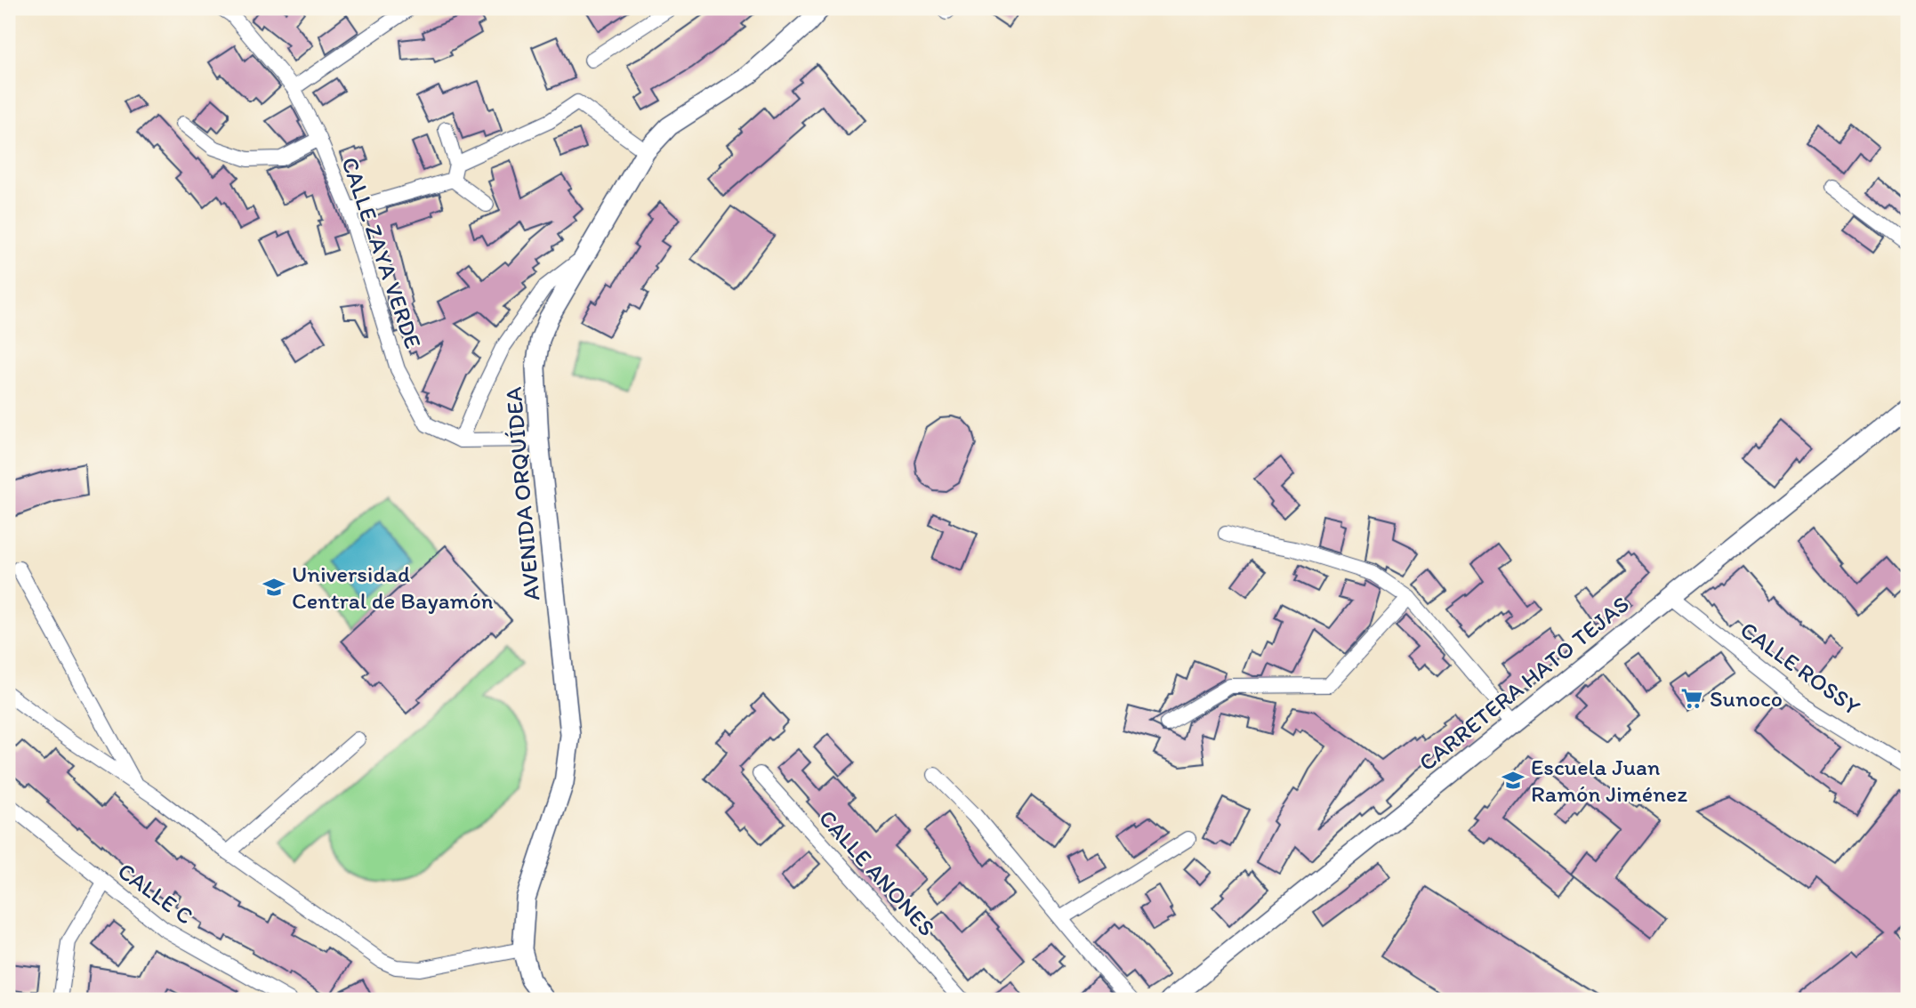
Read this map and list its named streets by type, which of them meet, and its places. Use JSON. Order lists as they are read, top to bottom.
{
  "streets": {
    "street": [
      "CALLE ZAYA VERDE",
      "AVENIDA ORQUÍDEA",
      "CALLE ROSSY",
      "CARRETERA HATO TEJAS",
      "CALLE ANONES",
      "CALLE C"
    ]
  },
  "crossings": [
    ["CALLE ZAYA VERDE", "AVENIDA ORQUÍDEA"],
    ["CALLE ROSSY", "CARRETERA HATO TEJAS"]
  ],
  "places": {
    "school or university": ["Universidad Central de Bayamón", "Escuela Juan Ramón Jiménez"],
    "supermarket": ["Sunoco"]
  }
}
